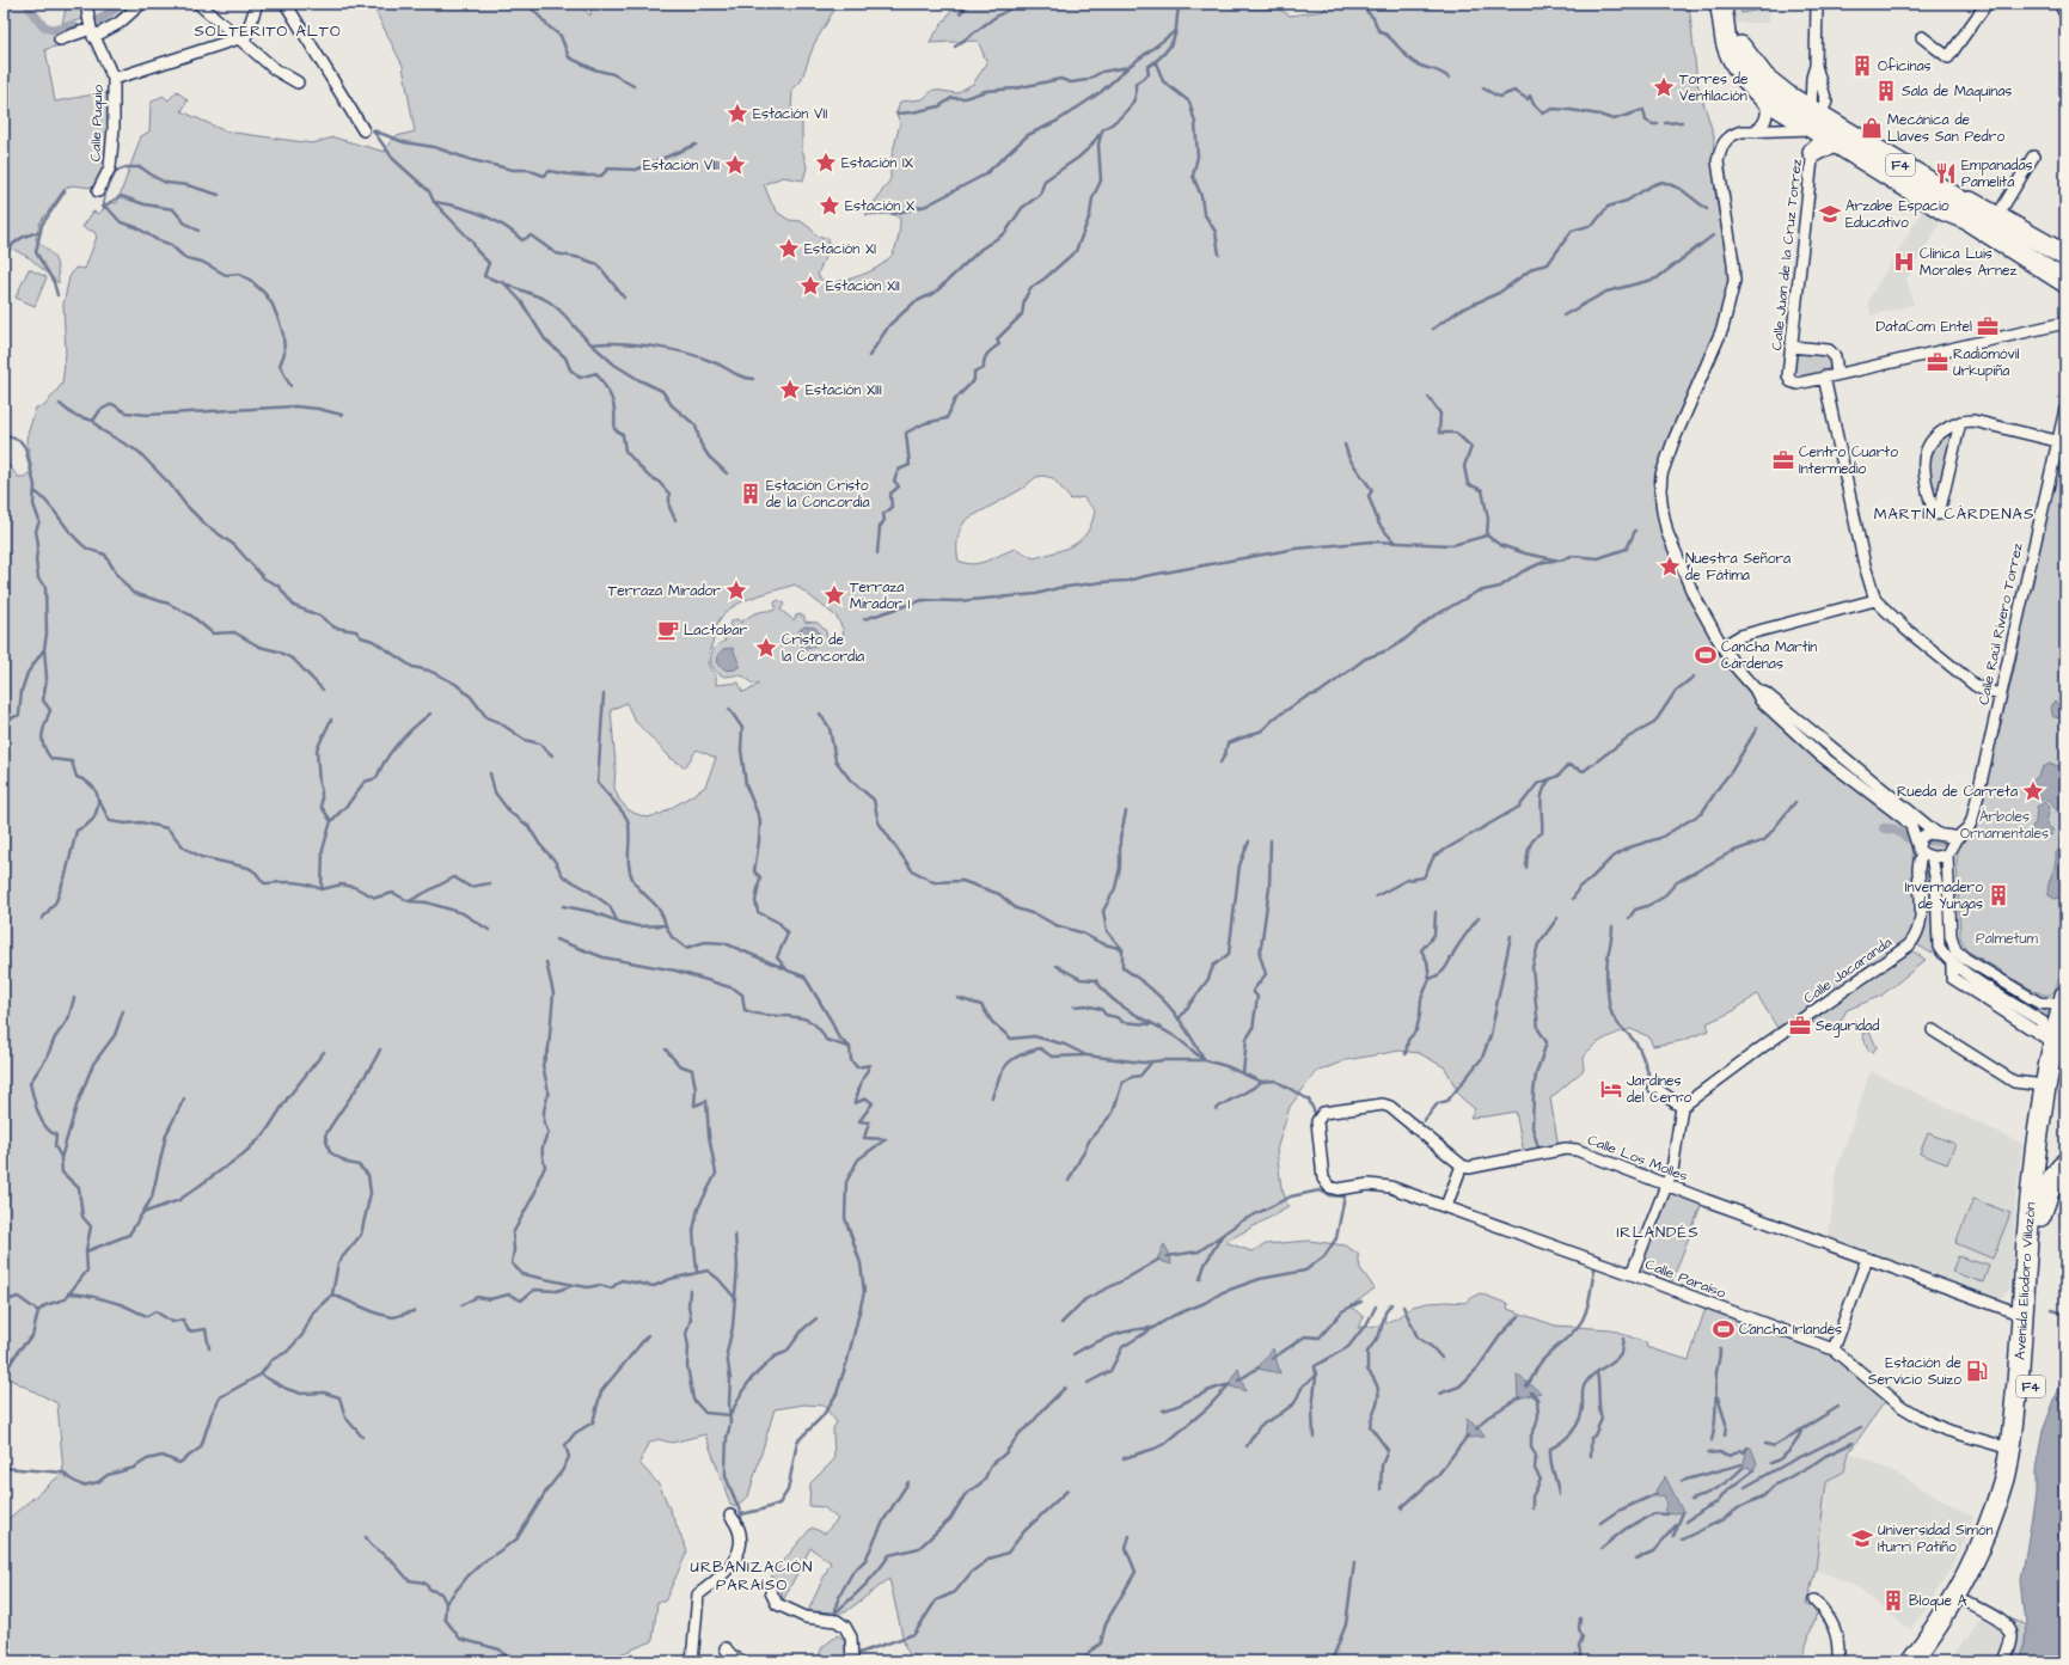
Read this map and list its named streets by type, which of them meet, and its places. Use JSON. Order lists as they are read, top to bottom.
{
  "streets": {
    "highway": ["F4", "Avenida Eliodoro Villazón"],
    "street": [
      "Calle Puquio",
      "Calle Juan de la Cruz Torrez",
      "Calle Raúl Rivero Torrez",
      "Calle Jacaranda",
      "Calle Los Molles",
      "Calle Paraíso"
    ]
  },
  "crossings": [
    ["F4", "Calle Juan de la Cruz Torrez"],
    ["Calle Los Molles", "Calle Paraíso"],
    ["Calle Los Molles", "Avenida Eliodoro Villazón"],
    ["Calle Paraíso", "Avenida Eliodoro Villazón"]
  ],
  "districts": [
    "SOLTERITO ALTO",
    "MARTÍN CÁRDENAS",
    "IRLANDÉS",
    "URBANIZACIÓN PARAÍSO"
  ],
  "parks": ["Árboles Ornamentales", "Palmetum"],
  "places": {
    "building": [
      "Oficinas",
      "Sala de Maquinas",
      "Estación Cristo de la Concordia",
      "Invernadero de Yungas",
      "Bloque A"
    ],
    "place": [
      "Torres de Ventilación",
      "Estación VII",
      "Estación IX",
      "Estación VIII",
      "Estación X",
      "Estación XI",
      "Estación XII",
      "Estación XIII",
      "Nuestra Señora de Fátima",
      "Terraza Mirador",
      "Terraza Mirador 1",
      "Cristo de la Concordia",
      "Rueda de Carreta"
    ],
    "shop": ["Mecánica de Llaves San Pedro"],
    "restaurant": ["Empanadas Pamelita"],
    "school or university": ["Arzabe Espacio Educativo", "Universidad Simón Iturri Patiño"],
    "hospital": ["Clínica Luis Morales Arnez"],
    "office": [
      "DataCom Entel",
      "Radiomóvil Urkupiña",
      "Centro Cuarto Intermedio",
      "Seguridad"
    ],
    "cafe": ["Lactobar"],
    "sports": ["Cancha Martín Cárdenas", "Cancha Irlandés"],
    "hotel": ["Jardines del Cerro"],
    "fuel station": ["Estación de Servicio Suizo"]
  }
}
